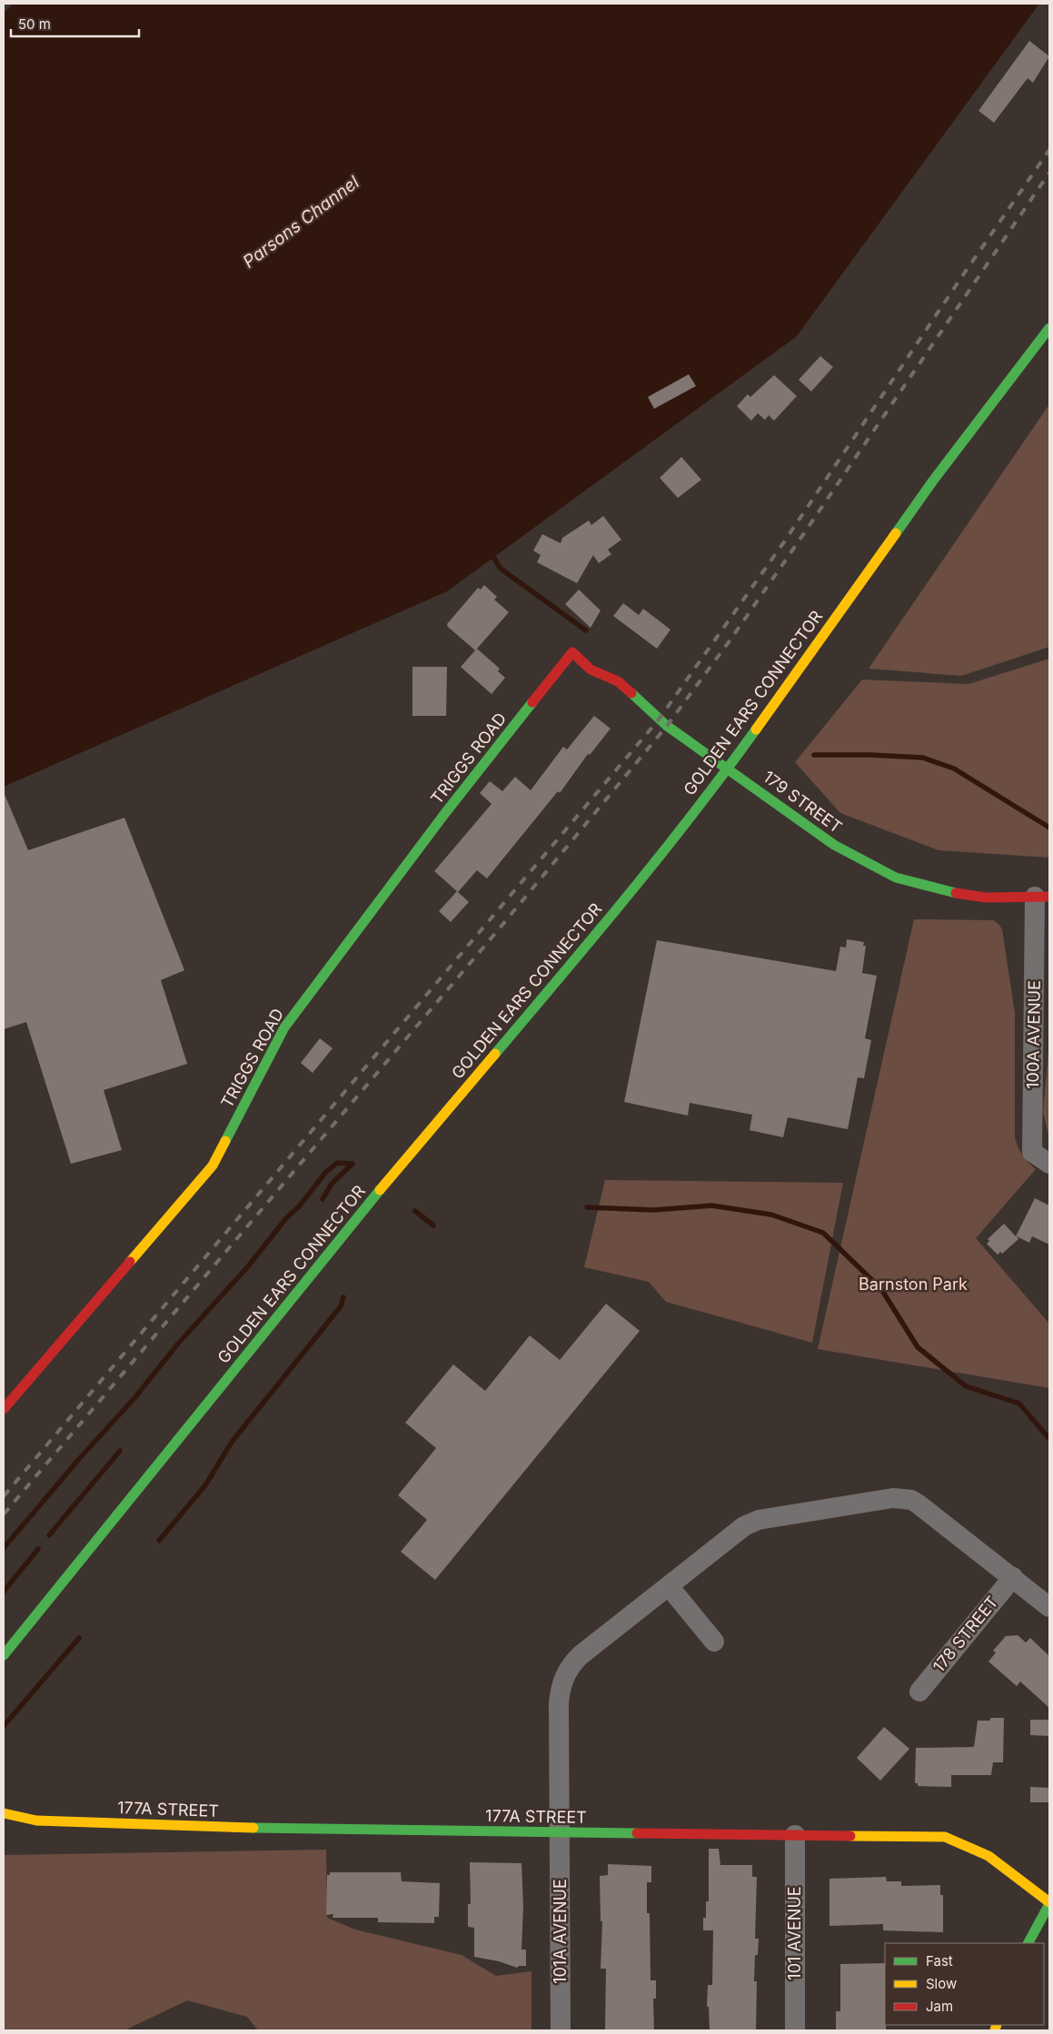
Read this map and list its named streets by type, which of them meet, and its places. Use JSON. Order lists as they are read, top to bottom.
{
  "streets": {
    "street": [
      "GOLDEN EARS CONNECTOR",
      "TRIGGS ROAD",
      "179 STREET",
      "100A AVENUE",
      "178 STREET",
      "177A STREET",
      "101A AVENUE",
      "101 AVENUE"
    ]
  },
  "crossings": [
    ["GOLDEN EARS CONNECTOR", "179 STREET"],
    ["TRIGGS ROAD", "179 STREET"],
    ["179 STREET", "100A AVENUE"],
    ["178 STREET", "101A AVENUE"],
    ["177A STREET", "101A AVENUE"],
    ["177A STREET", "101 AVENUE"]
  ],
  "water": ["Parsons Channel"],
  "parks": ["Barnston Park"],
  "legend": ["Fast", "Slow", "Jam"],
  "scale_bar": "50 m"
}
